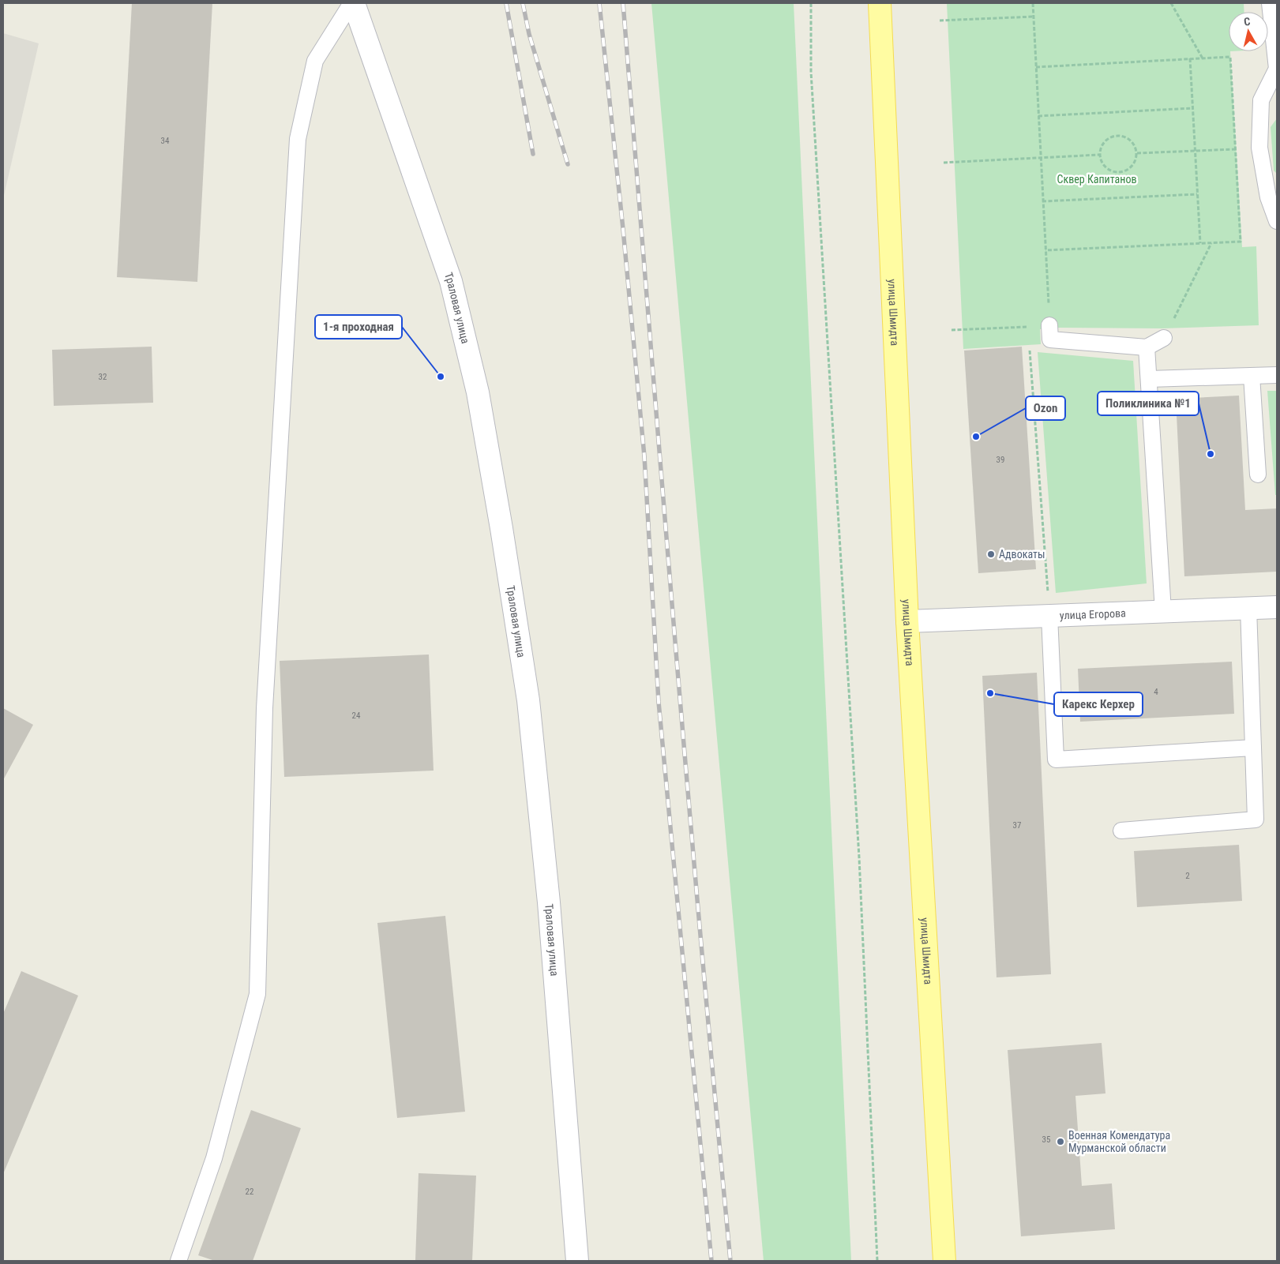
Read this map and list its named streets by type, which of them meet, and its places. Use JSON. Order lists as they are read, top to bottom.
{
  "streets": {
    "main road": ["улица Шмидта"],
    "street": ["Траловая улица", "улица Егорова"]
  },
  "crossings": [
    ["улица Шмидта", "улица Егорова"]
  ],
  "parks": ["Сквер Капитанов"],
  "places": [
    "1-я проходная",
    "Ozon",
    "Поликлиника №1",
    "Адвокаты",
    "Карекс Керхер",
    "Военная Комендатура Мурманской области"
  ],
  "house_numbers": [
    "34",
    "32",
    "39",
    "4",
    "24",
    "37",
    "2",
    "35",
    "22"
  ],
  "north": "top"
}
